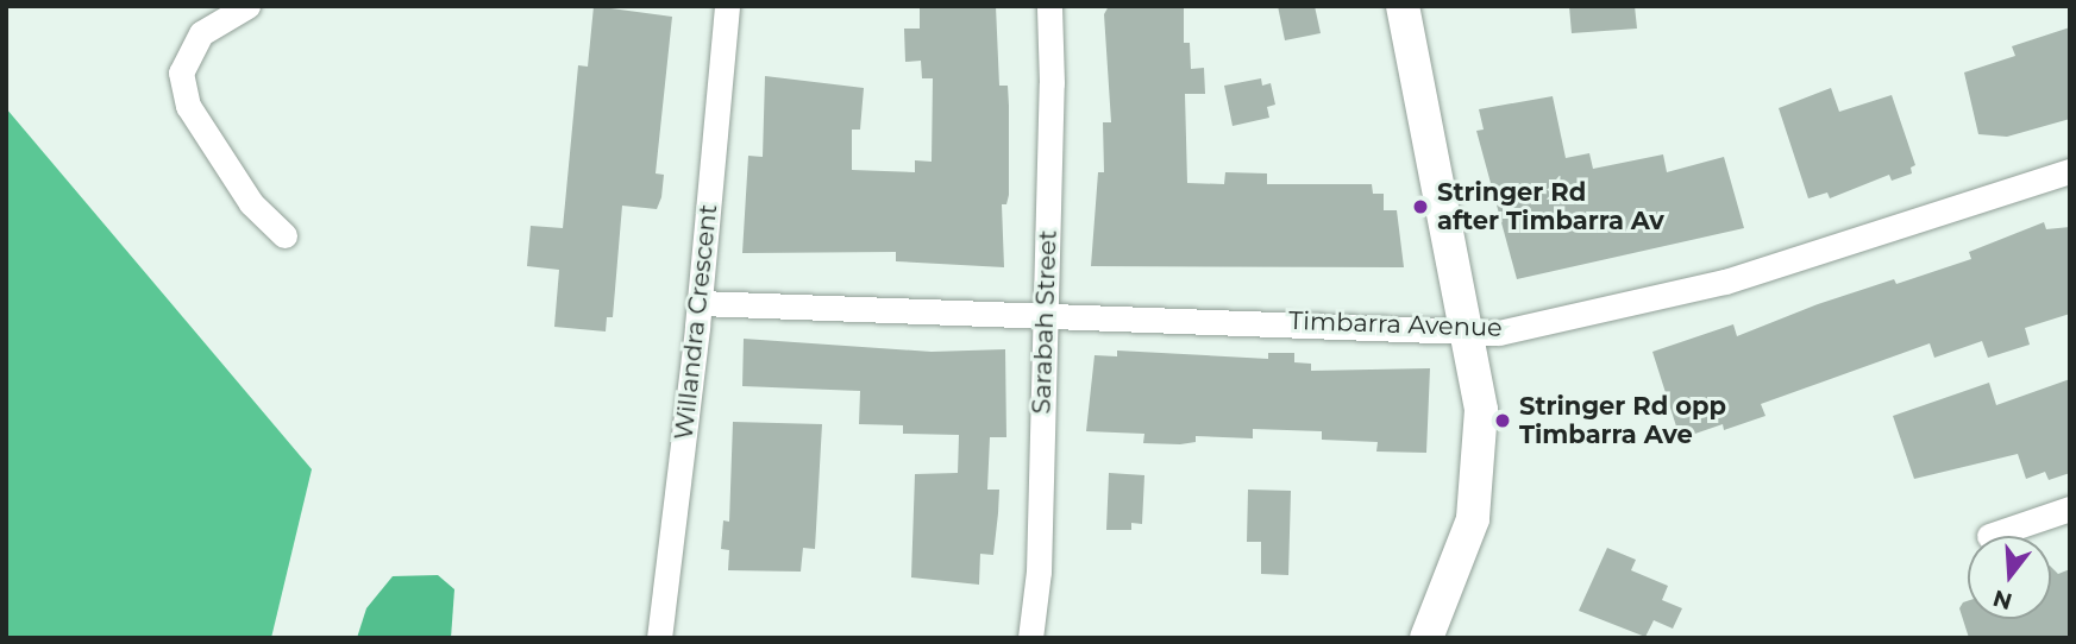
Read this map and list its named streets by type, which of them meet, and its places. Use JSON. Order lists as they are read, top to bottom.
{
  "streets": {
    "street": ["Willandra Crescent", "Sarabah Street", "Timbarra Avenue"]
  },
  "crossings": [
    ["Willandra Crescent", "Timbarra Avenue"],
    ["Sarabah Street", "Timbarra Avenue"]
  ],
  "places": ["Stringer Rd after Timbarra Av", "Stringer Rd opp Timbarra Ave"],
  "north": "bottom"
}
